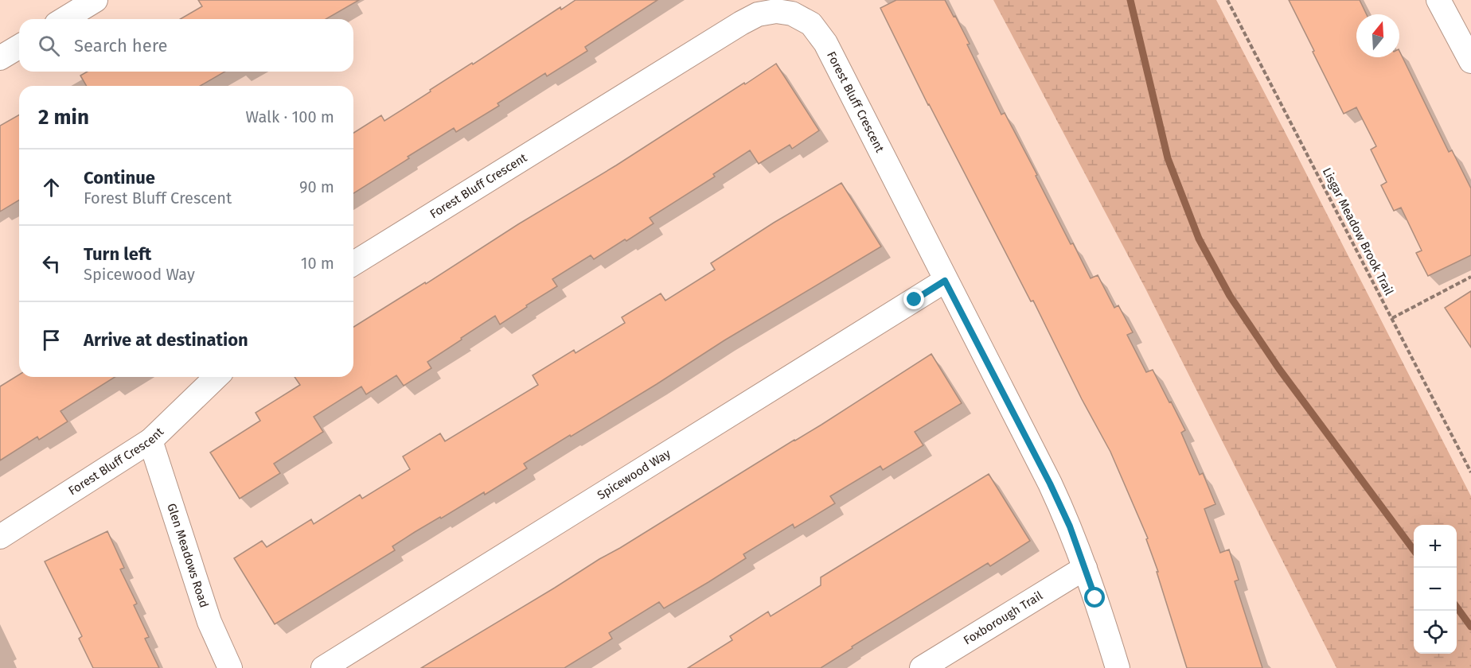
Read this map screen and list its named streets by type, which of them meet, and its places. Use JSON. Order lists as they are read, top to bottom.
{
  "streets": {
    "street": [
      "Forest Bluff Crescent",
      "Spicewood Way",
      "Glen Meadows Road",
      "Foxborough Trail"
    ],
    "path": ["Lisgar Meadow Brook Trail"]
  },
  "crossings": [
    ["Forest Bluff Crescent", "Spicewood Way"],
    ["Forest Bluff Crescent", "Glen Meadows Road"],
    ["Forest Bluff Crescent", "Foxborough Trail"]
  ],
  "north": "top",
  "page": {
    "search": "Search here",
    "heading": ["2 min", "Walk · 100 m"],
    "list": [
      ["Continue", "Forest Bluff Crescent", "90 m"],
      ["Turn left", "Spicewood Way", "10 m"],
      "Arrive at destination"
    ],
    "map_buttons": ["+", "−"]
  }
}
